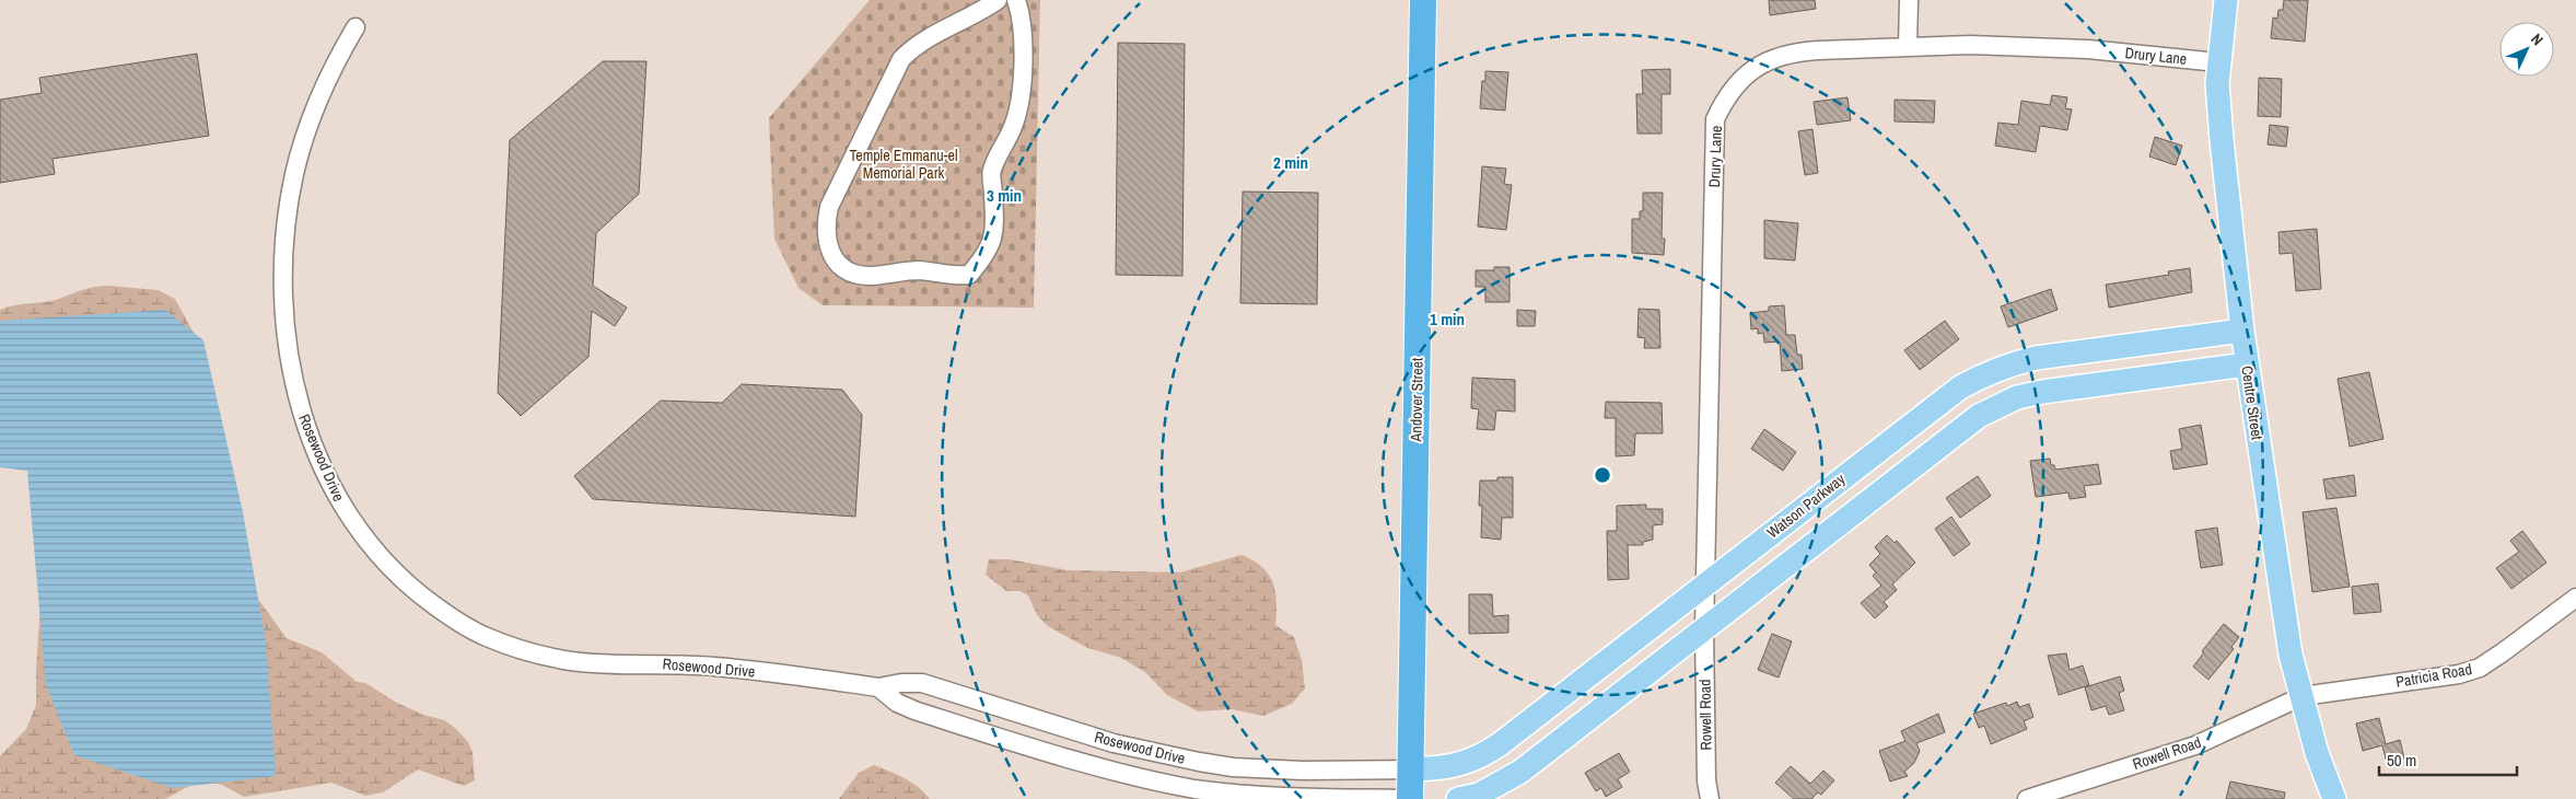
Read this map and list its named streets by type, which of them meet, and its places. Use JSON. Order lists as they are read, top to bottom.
{
  "streets": {
    "highway": ["Andover Street"],
    "main road": ["Centre Street", "Watson Parkway"],
    "street": [
      "Drury Lane",
      "Rosewood Drive",
      "Patricia Road",
      "Rowell Road"
    ]
  },
  "crossings": [
    ["Drury Lane", "Centre Street"],
    ["Drury Lane", "Watson Parkway"],
    ["Drury Lane", "Rowell Road"],
    ["Andover Street", "Rosewood Drive"],
    ["Andover Street", "Watson Parkway"],
    ["Centre Street", "Watson Parkway"],
    ["Centre Street", "Patricia Road"],
    ["Centre Street", "Rowell Road"],
    ["Rosewood Drive", "Watson Parkway"],
    ["Patricia Road", "Rowell Road"]
  ],
  "parks": ["Temple Emmanu-el Memorial Park"],
  "scale_bar": "50 m",
  "north": "top right",
  "rings": ["2 min", "3 min", "1 min"]
}
